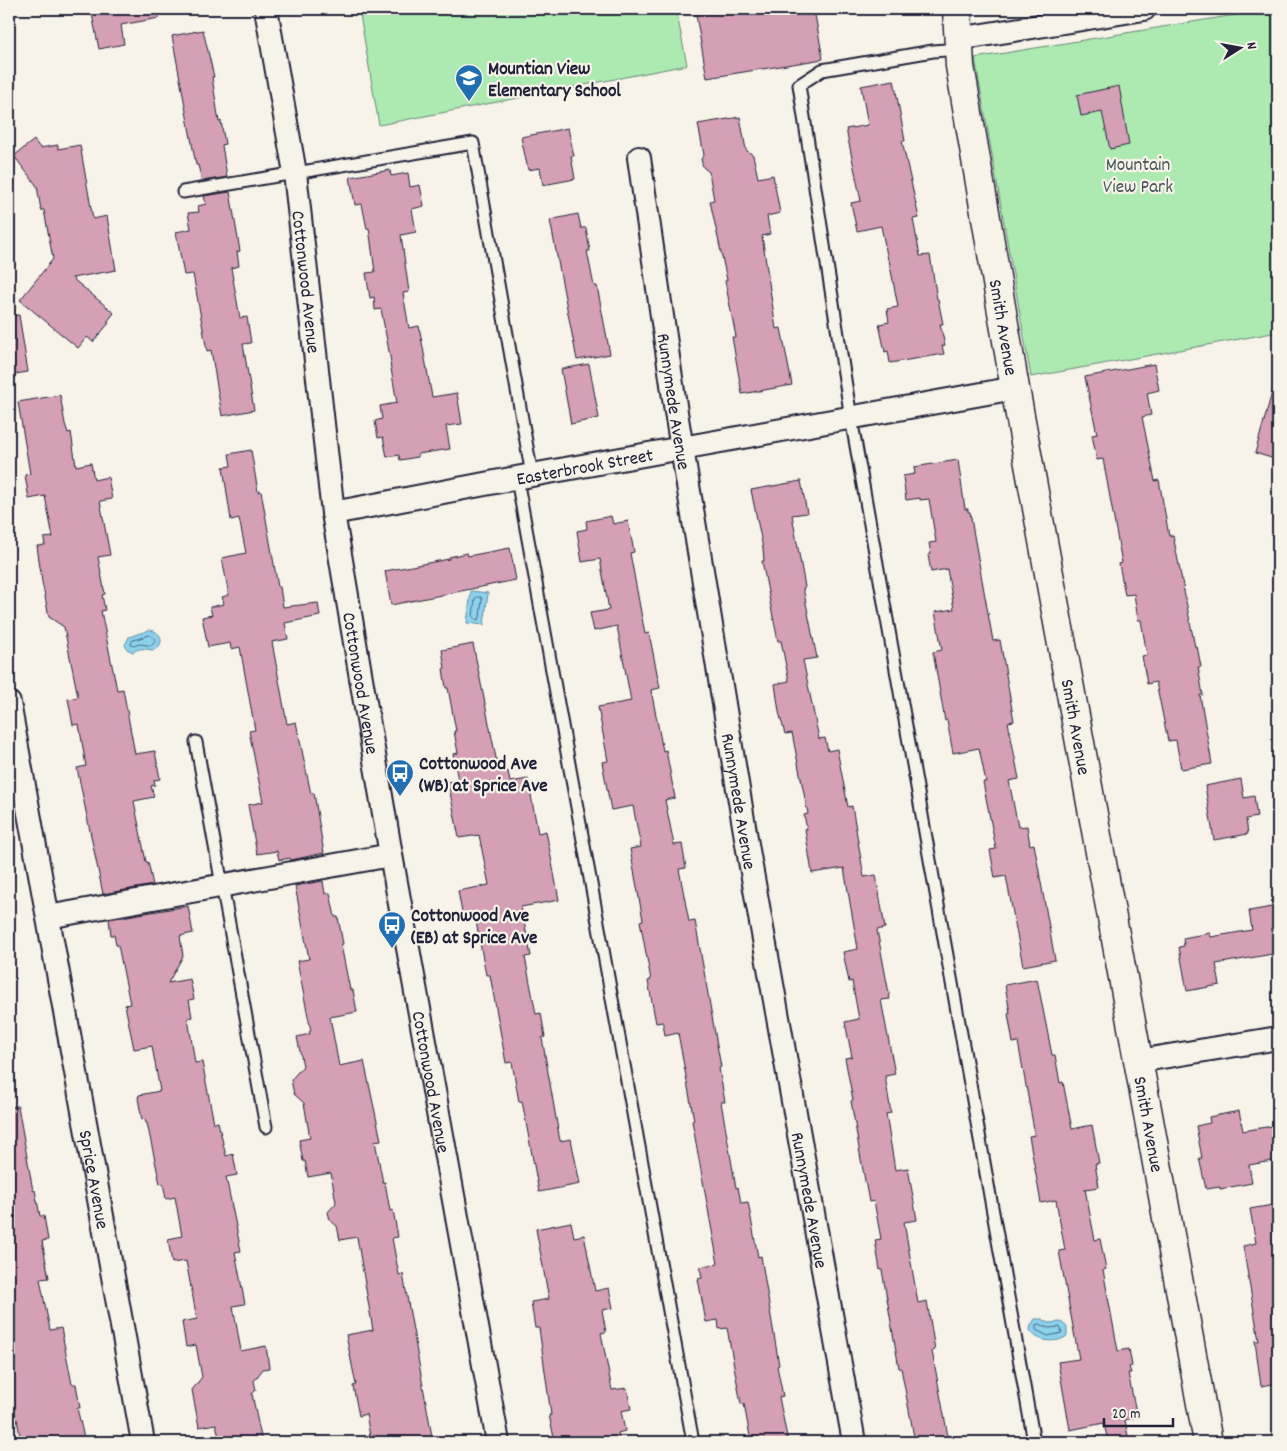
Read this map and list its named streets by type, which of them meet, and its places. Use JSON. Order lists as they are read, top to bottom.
{
  "streets": {
    "street": [
      "Cottonwood Avenue",
      "Smith Avenue",
      "Runnymede Avenue",
      "Easterbrook Street",
      "Sprice Avenue"
    ]
  },
  "crossings": [
    ["Cottonwood Avenue", "Easterbrook Street"],
    ["Smith Avenue", "Easterbrook Street"],
    ["Runnymede Avenue", "Easterbrook Street"]
  ],
  "parks": ["Mountain View Park"],
  "places": {
    "school or university": ["Mountian View Elementary School"],
    "bus stop": ["Cottonwood Ave (WB) at Sprice Ave", "Cottonwood Ave (EB) at Sprice Ave"]
  },
  "scale_bar": "20 m",
  "north": "right"
}
